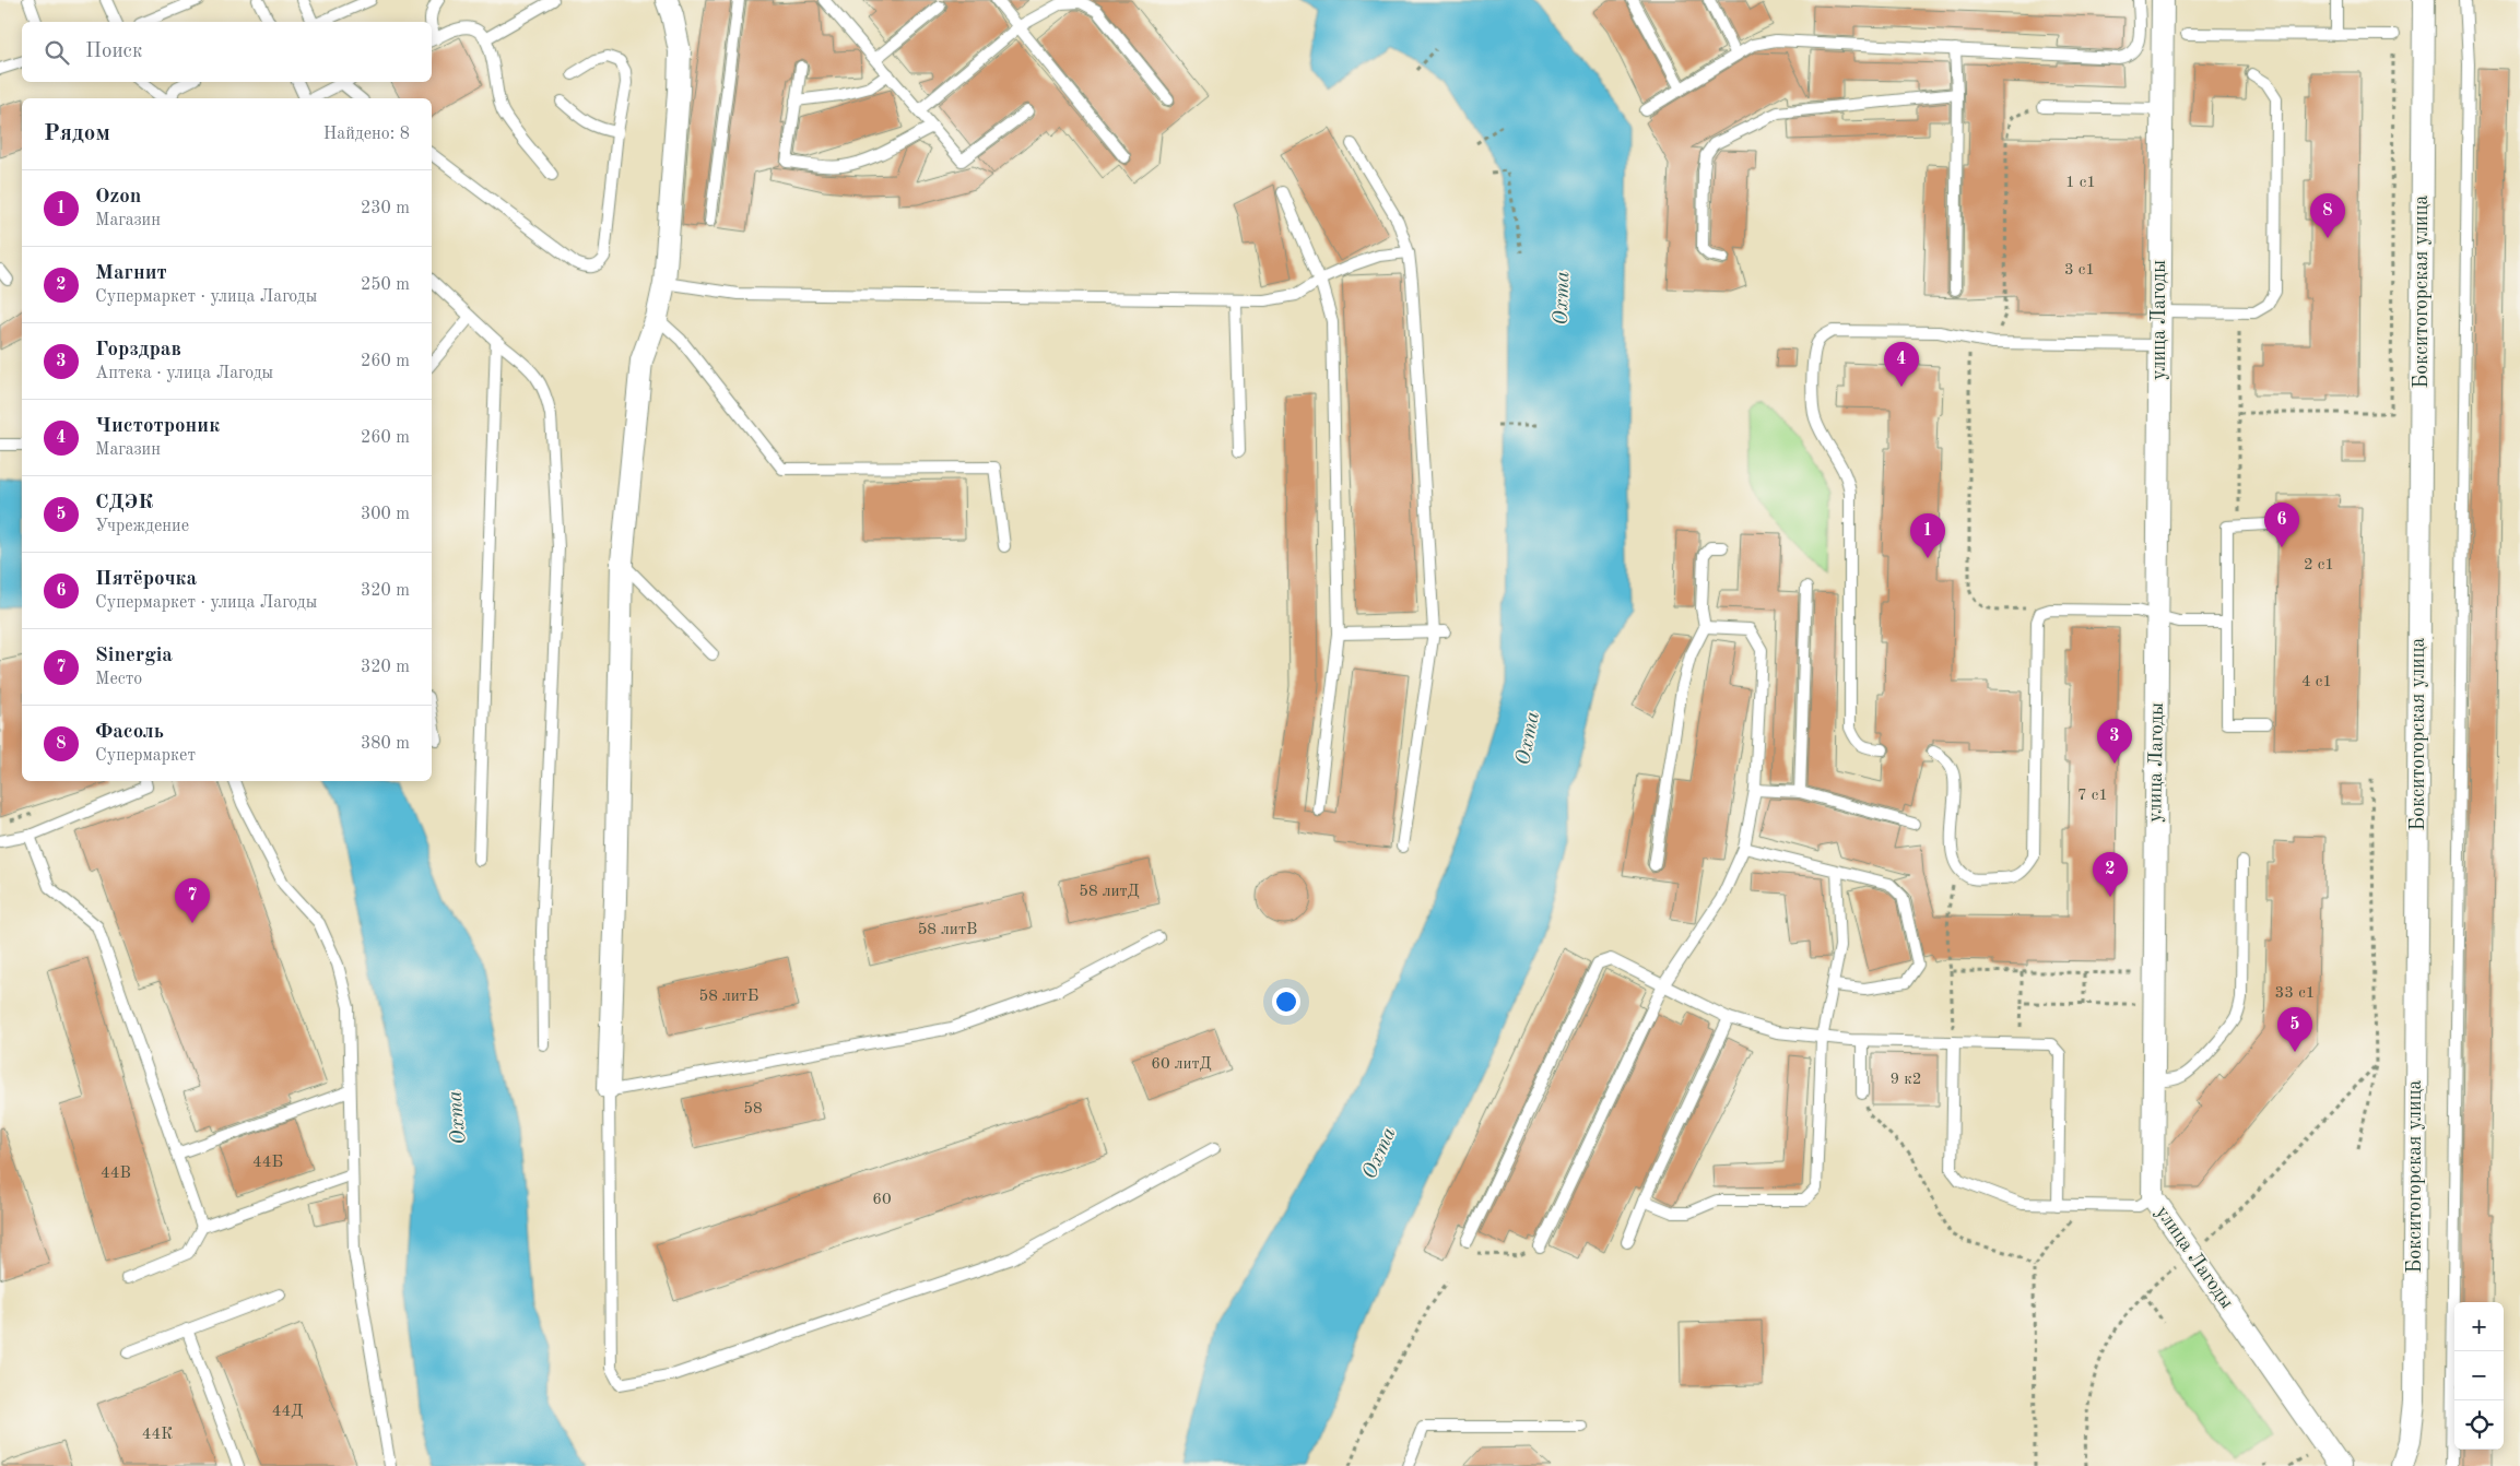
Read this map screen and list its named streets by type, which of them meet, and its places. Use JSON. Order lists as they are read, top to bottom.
{
  "streets": {
    "street": ["Бокситогорская улица", "улица Лагоды"]
  },
  "water": ["Охта"],
  "house_numbers": [
    "1 c1",
    "3 с1",
    "2 с1",
    "4 с1",
    "7 с1",
    "58 литД",
    "58 литВ",
    "33 с1",
    "58 литБ",
    "60 литД",
    "9 к2",
    "58",
    "44Б",
    "44В",
    "60",
    "44Д",
    "44К"
  ],
  "page": {
    "search": "Поиск",
    "heading": ["Рядом", "Найдено: 8"],
    "list": [
      {
        "mark": "1",
        "name": "Ozon",
        "note": "Магазин",
        "value": "230 m"
      },
      {
        "mark": "2",
        "name": "Магнит",
        "note": "Супермаркет · улица Лагоды",
        "value": "250 m"
      },
      {
        "mark": "3",
        "name": "Горздрав",
        "note": "Аптека · улица Лагоды",
        "value": "260 m"
      },
      {
        "mark": "4",
        "name": "Чистотроник",
        "note": "Магазин",
        "value": "260 m"
      },
      {
        "mark": "5",
        "name": "СДЭК",
        "note": "Учреждение",
        "value": "300 m"
      },
      {
        "mark": "6",
        "name": "Пятёрочка",
        "note": "Супермаркет · улица Лагоды",
        "value": "320 m"
      },
      {
        "mark": "7",
        "name": "Sinergia",
        "note": "Место",
        "value": "320 m"
      },
      {
        "mark": "8",
        "name": "Фасоль",
        "note": "Супермаркет",
        "value": "380 m"
      }
    ],
    "pins": [
      "8",
      "4",
      "6",
      "1",
      "3",
      "2",
      "7",
      "5"
    ],
    "map_buttons": ["+", "−"]
  }
}
